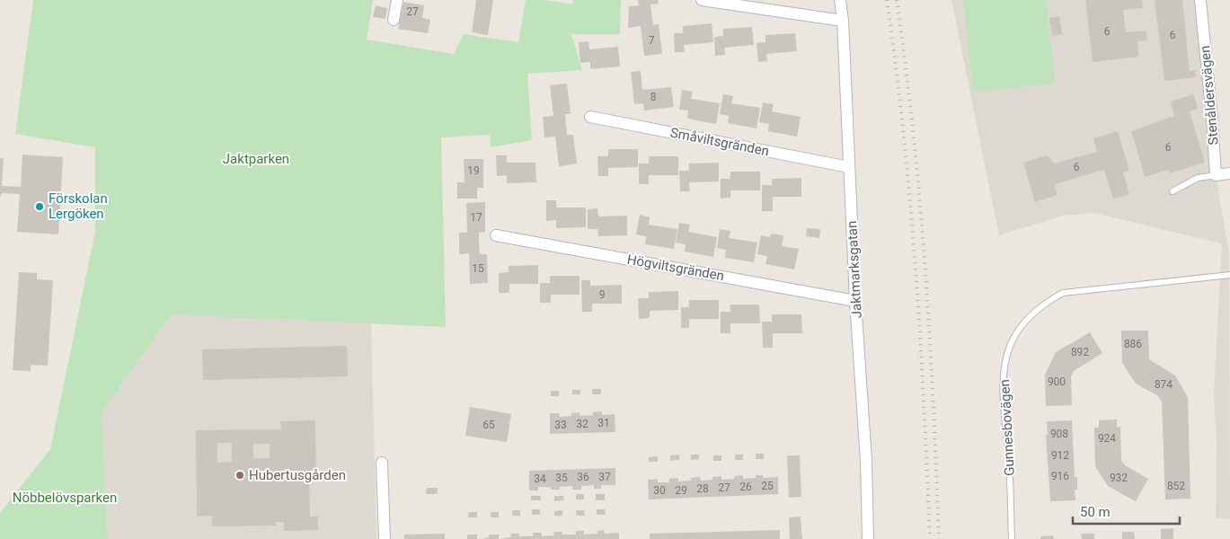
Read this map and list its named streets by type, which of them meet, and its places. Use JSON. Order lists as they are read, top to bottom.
{
  "streets": {
    "street": [
      "Stenåldersvägen",
      "Småviltsgränden",
      "Högviltsgränden",
      "Jaktmarksgatan"
    ],
    "lane": ["Gunnesbovägen"]
  },
  "crossings": [
    ["Småviltsgränden", "Jaktmarksgatan"],
    ["Högviltsgränden", "Jaktmarksgatan"]
  ],
  "parks": ["Jaktparken", "Nöbbelövsparken"],
  "places": ["Förskolan Lergöken", "Hubertusgården"],
  "house_numbers": [
    "27",
    "6",
    "6",
    "7",
    "8",
    "6",
    "6",
    "19",
    "17",
    "15",
    "9",
    "886",
    "892",
    "900",
    "874",
    "31",
    "32",
    "65",
    "33",
    "908",
    "924",
    "912",
    "916",
    "36",
    "37",
    "35",
    "932",
    "34",
    "25",
    "852",
    "26",
    "27",
    "28",
    "30",
    "29"
  ],
  "scale_bar": "50 m"
}
